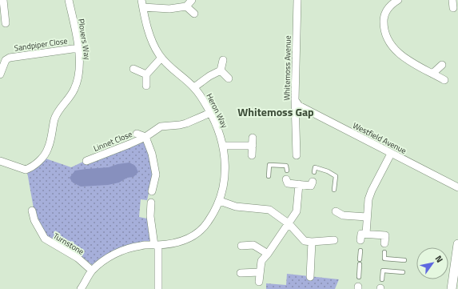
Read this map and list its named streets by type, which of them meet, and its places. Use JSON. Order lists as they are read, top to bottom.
{
  "streets": {
    "street": [
      "Plovers Way",
      "Sandpiper Close",
      "Whitemoss Avenue",
      "Heron Way",
      "Westfield Avenue",
      "Linnet Close",
      "Turnstone"
    ]
  },
  "crossings": [
    ["Plovers Way", "Sandpiper Close"],
    ["Whitemoss Avenue", "Westfield Avenue"],
    ["Heron Way", "Linnet Close"],
    ["Heron Way", "Turnstone"]
  ],
  "districts": ["Whitemoss Gap"],
  "north": "top right"
}
